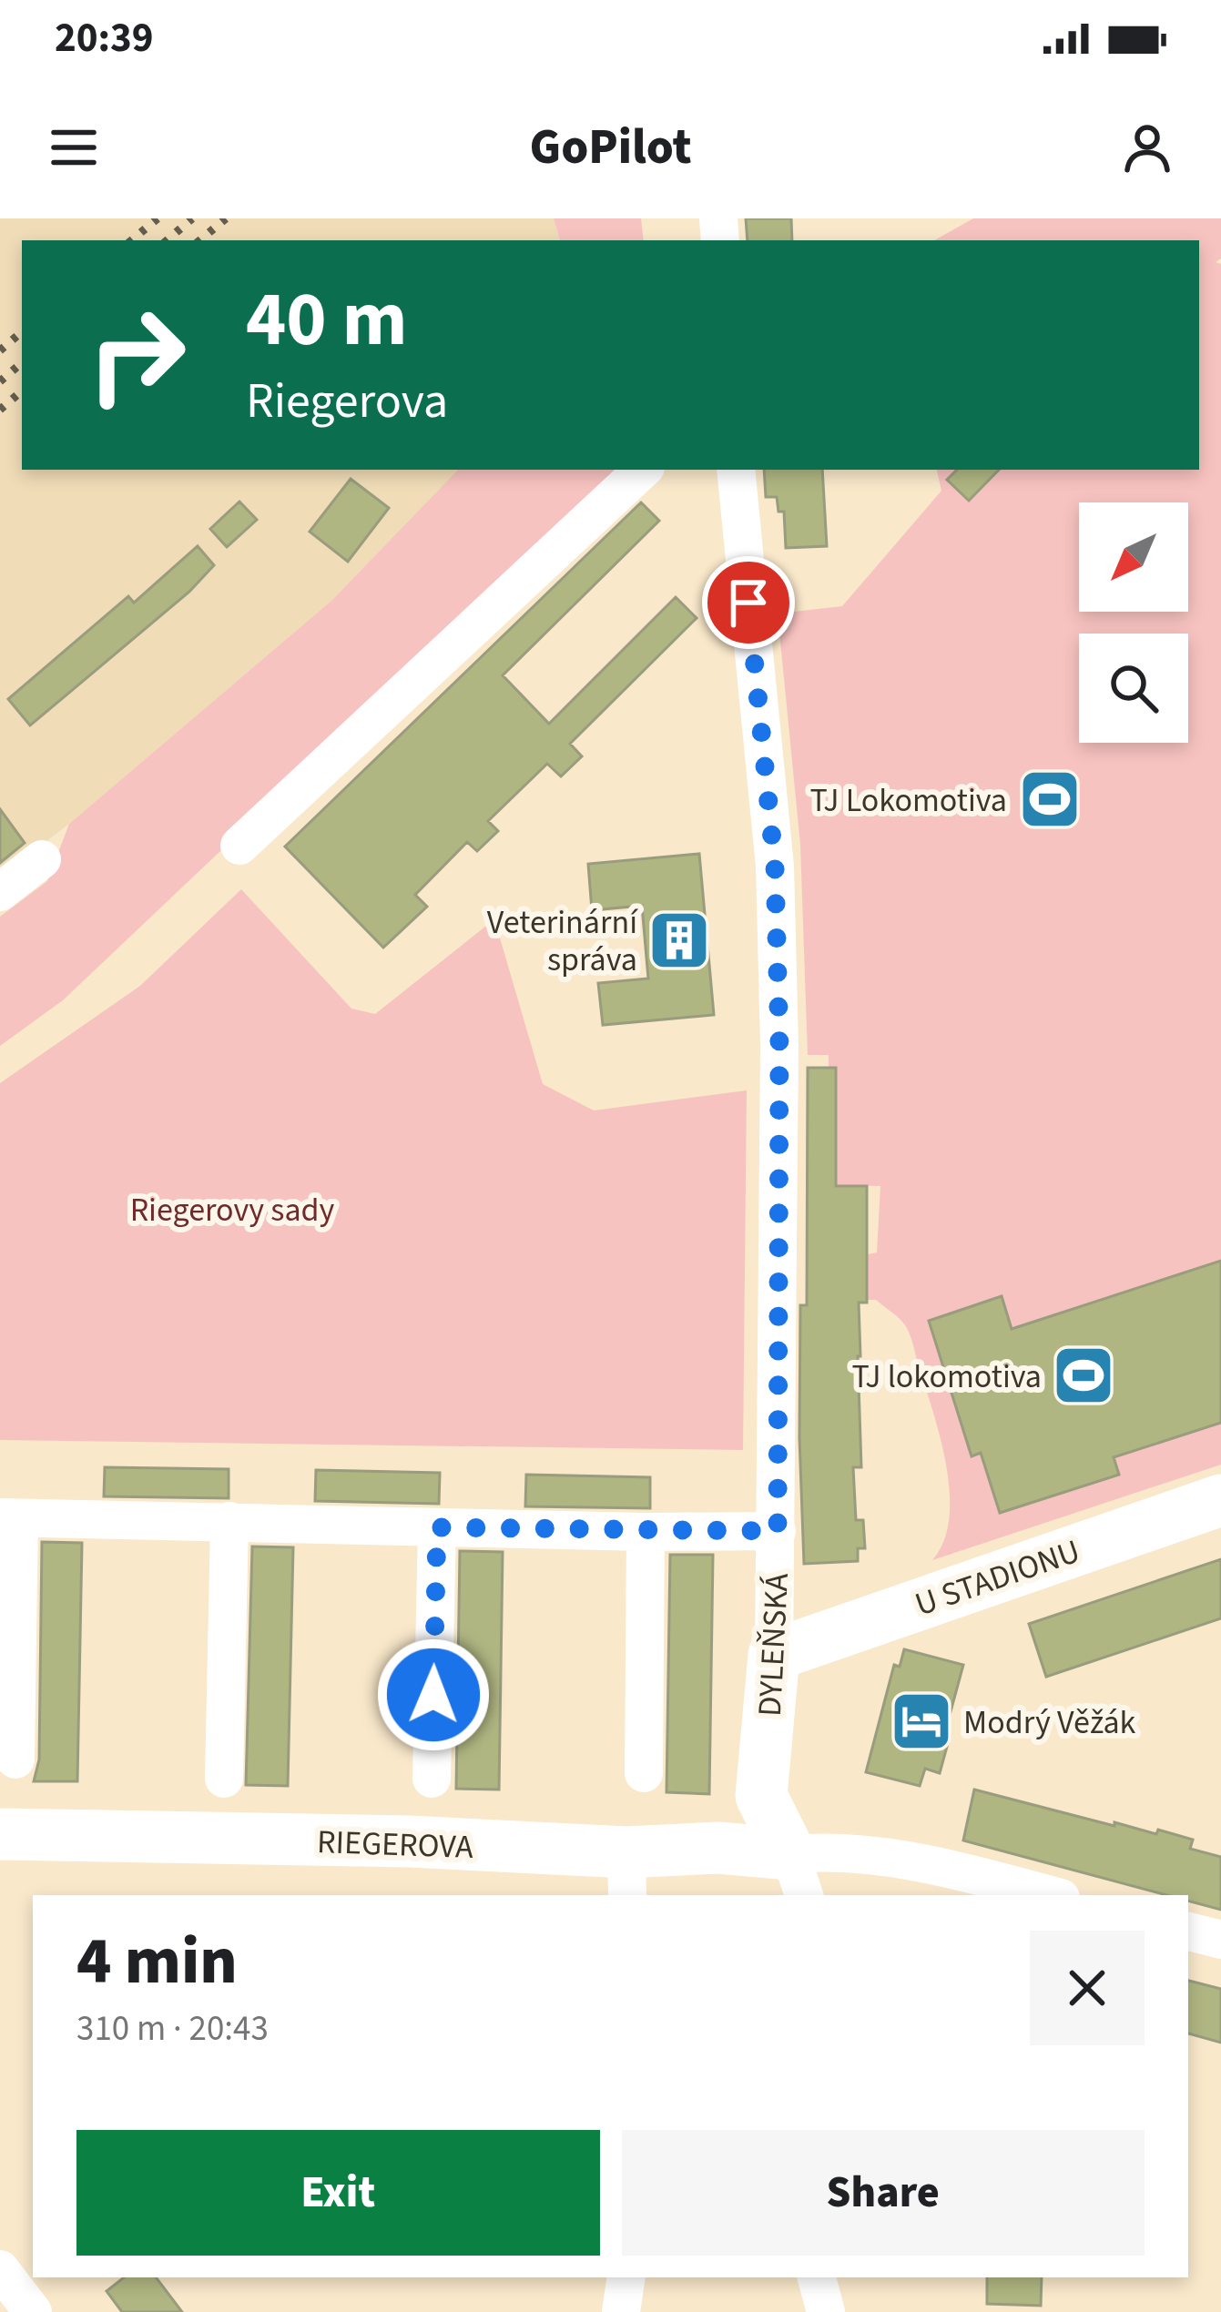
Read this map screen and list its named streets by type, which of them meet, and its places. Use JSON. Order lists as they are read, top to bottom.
{
  "streets": {
    "street": ["U STADIONU", "DYLEŇSKÁ", "RIEGEROVA"]
  },
  "crossings": [
    ["U STADIONU", "DYLEŇSKÁ"],
    ["DYLEŇSKÁ", "RIEGEROVA"]
  ],
  "parks": ["Riegerovy sady"],
  "places": {
    "sports": ["TJ Lokomotiva", "TJ lokomotiva"],
    "building": ["Veterinární správa"],
    "hotel": ["Modrý Věžák"]
  },
  "north": "bottom left",
  "page": {
    "status": "20:39",
    "header": "GoPilot",
    "turn": ["40 m", "Riegerova"],
    "heading": ["4 min", "310 m · 20:43"],
    "buttons": ["Exit", "Share"]
  }
}
